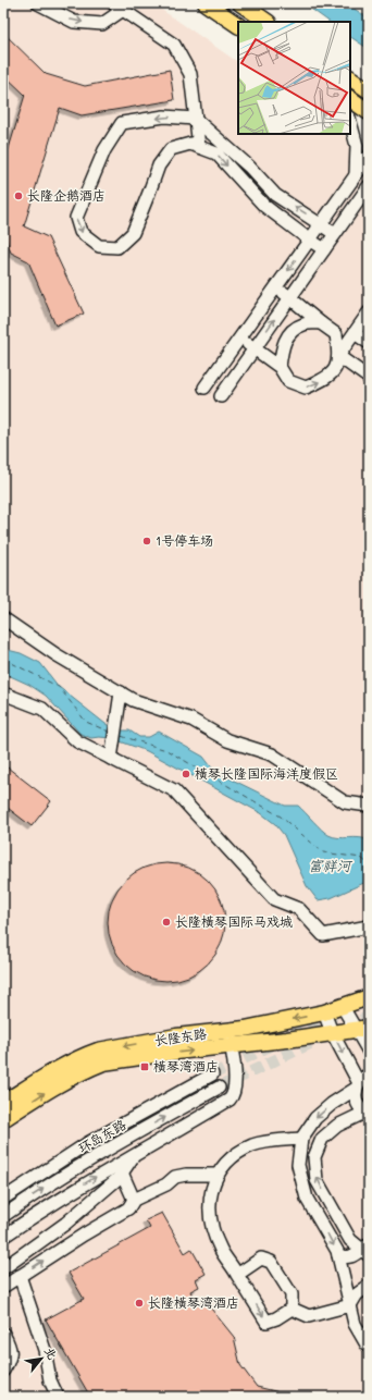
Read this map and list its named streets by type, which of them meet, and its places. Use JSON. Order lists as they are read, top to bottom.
{
  "streets": {
    "main road": ["长隆东路"],
    "street": ["环岛东路"]
  },
  "water": ["富祥河"],
  "places": {
    "other": [
      "长隆企鹅酒店",
      "1号停车场",
      "横琴长隆国际海洋度假区",
      "长隆横琴国际马戏城",
      "长隆横琴湾酒店"
    ],
    "transit": ["横琴湾酒店"]
  },
  "north": "top right"
}
